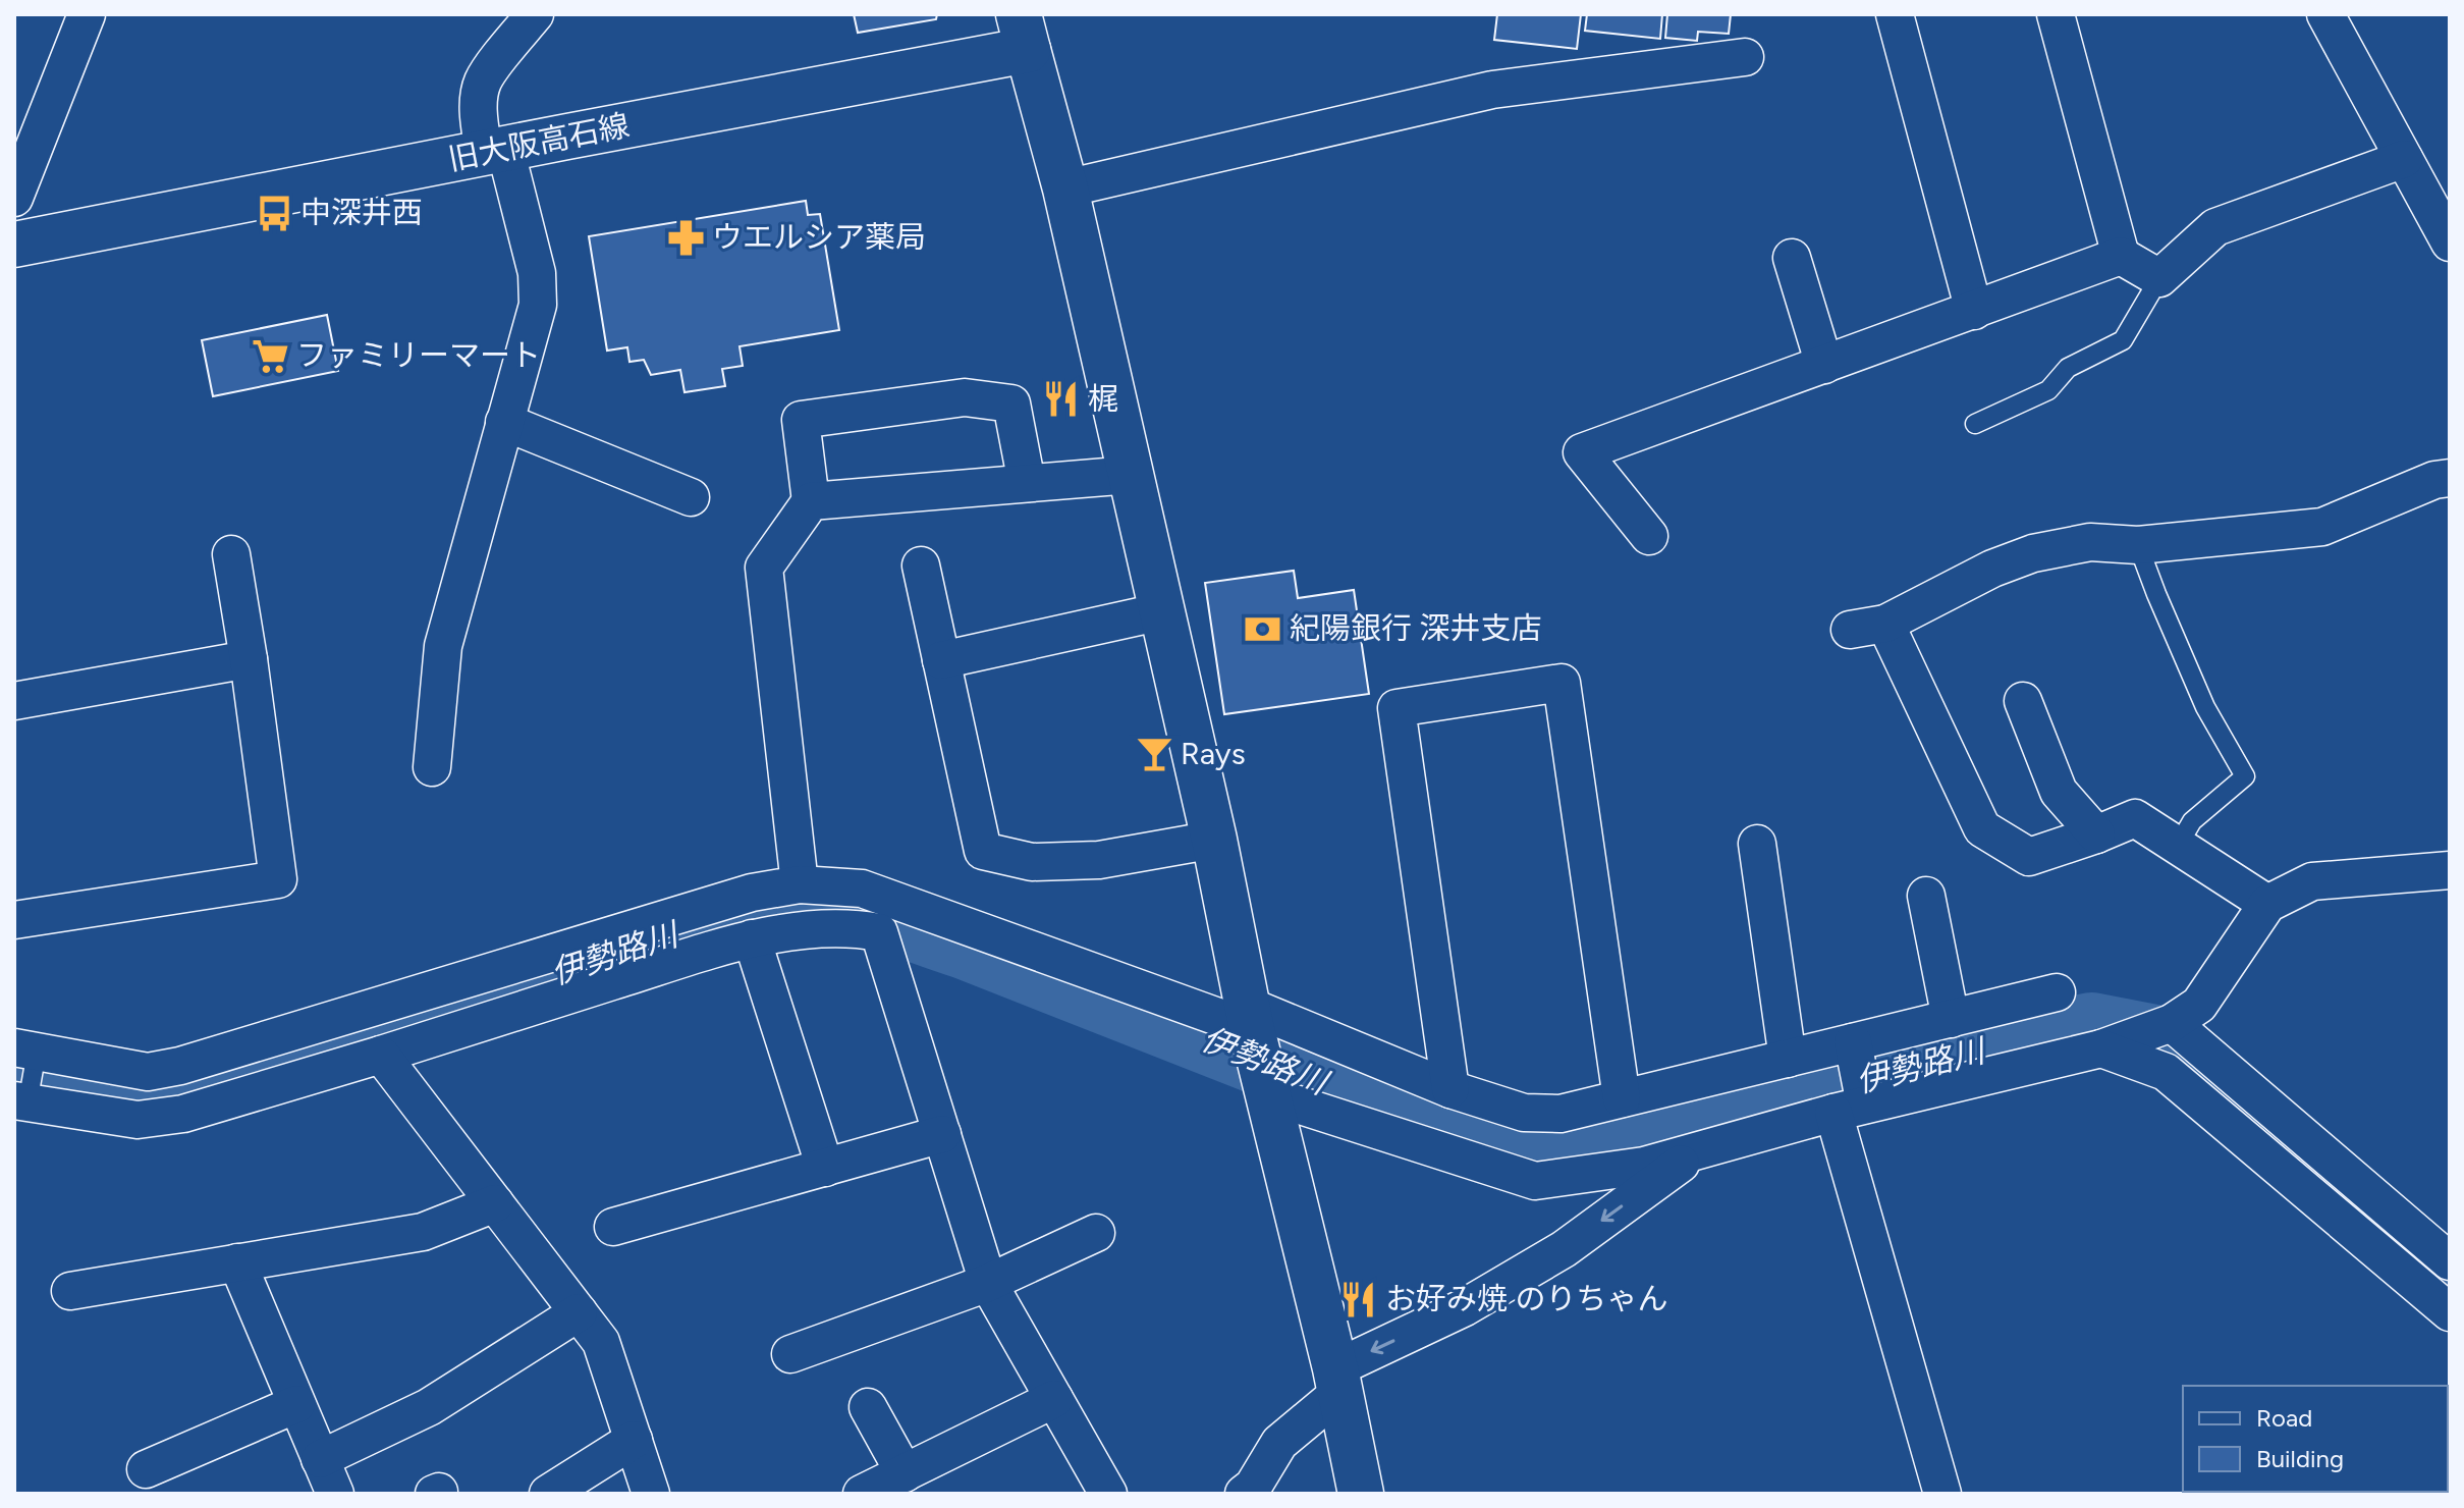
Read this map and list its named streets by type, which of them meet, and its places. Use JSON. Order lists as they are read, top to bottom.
{
  "streets": {
    "street": ["旧大阪高石線"]
  },
  "water": ["伊勢路川"],
  "places": {
    "bus stop": ["中深井西"],
    "pharmacy": ["ウエルシア薬局"],
    "supermarket": ["ファミリーマート"],
    "restaurant": ["梶", "お好み焼 のりちゃん"],
    "bank": ["紀陽銀行 深井支店"],
    "bar": ["Rays"]
  },
  "legend": ["Road", "Building"]
}
